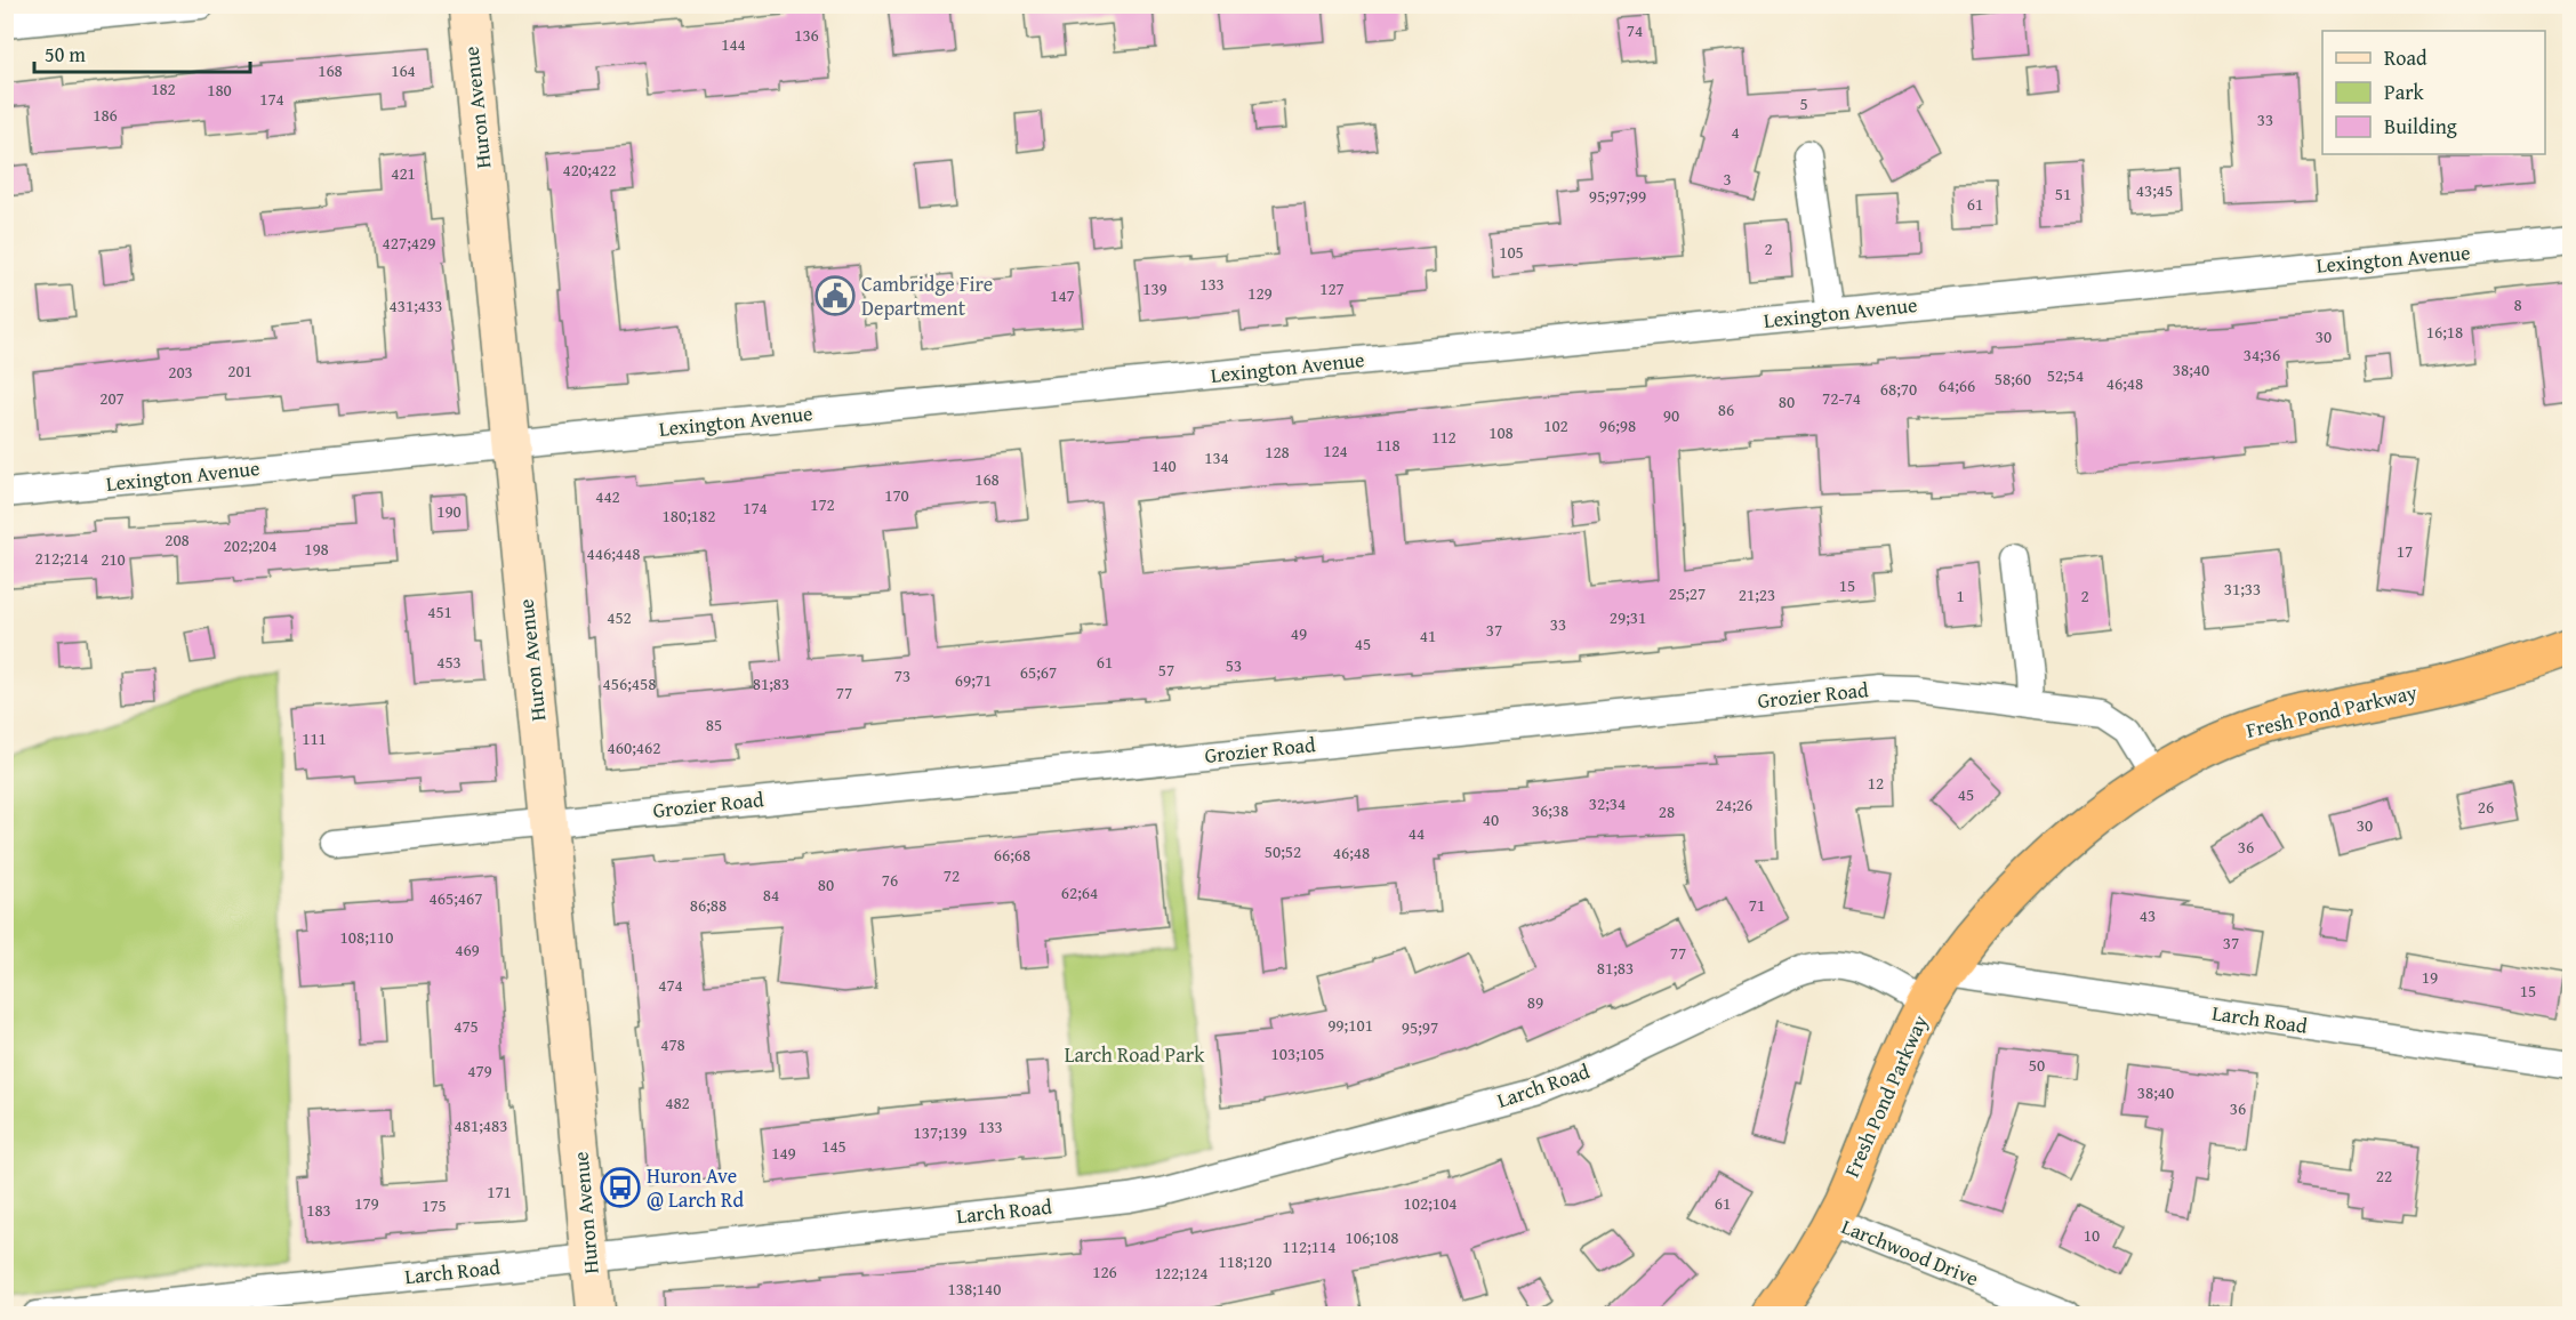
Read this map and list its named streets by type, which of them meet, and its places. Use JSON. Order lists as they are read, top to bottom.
{
  "streets": {
    "highway": ["Fresh Pond Parkway"],
    "street": [
      "Huron Avenue",
      "Lexington Avenue",
      "Grozier Road",
      "Larch Road",
      "Larchwood Drive"
    ]
  },
  "crossings": [
    ["Huron Avenue", "Lexington Avenue"],
    ["Huron Avenue", "Grozier Road"],
    ["Huron Avenue", "Larch Road"],
    ["Grozier Road", "Fresh Pond Parkway"],
    ["Fresh Pond Parkway", "Larch Road"],
    ["Fresh Pond Parkway", "Larchwood Drive"]
  ],
  "parks": ["Larch Road Park"],
  "places": {
    "public building": ["Cambridge Fire Department"],
    "bus stop": ["Huron Ave @ Larch Rd"]
  },
  "house_numbers": [
    "74",
    "136",
    "144",
    "168",
    "164",
    "182",
    "180",
    "174",
    "5",
    "186",
    "33",
    "4",
    "420;422",
    "421",
    "3",
    "43;45",
    "51",
    "95;97;99",
    "61",
    "427;429",
    "2",
    "105",
    "133",
    "139",
    "127",
    "129",
    "147",
    "8",
    "431;433",
    "16;18",
    "30",
    "34;36",
    "38;40",
    "201",
    "203",
    "52;54",
    "58;60",
    "46;48",
    "64;66",
    "68;70",
    "207",
    "72-74",
    "80",
    "86",
    "90",
    "102",
    "96;98",
    "108",
    "112",
    "118",
    "124",
    "128",
    "134",
    "140",
    "168",
    "170",
    "442",
    "172",
    "174",
    "190",
    "180;182",
    "208",
    "202;204",
    "198",
    "17",
    "446;448",
    "212;214",
    "210",
    "15",
    "31;33",
    "25;27",
    "21;23",
    "1",
    "2",
    "451",
    "452",
    "29;31",
    "33",
    "37",
    "49",
    "41",
    "45",
    "453",
    "61",
    "53",
    "57",
    "65;67",
    "73",
    "69;71",
    "456;458",
    "81;83",
    "77",
    "85",
    "111",
    "460;462",
    "12",
    "45",
    "32;34",
    "24;26",
    "26",
    "36;38",
    "28",
    "40",
    "30",
    "44",
    "36",
    "50;52",
    "46;48",
    "66;68",
    "72",
    "76",
    "80",
    "62;64",
    "84",
    "465;467",
    "86;88",
    "71",
    "43",
    "108;110",
    "37",
    "469",
    "77",
    "81;83",
    "19",
    "474",
    "15",
    "89",
    "99;101",
    "475",
    "95;97",
    "478",
    "103;105",
    "50",
    "479",
    "38;40",
    "482",
    "36",
    "481;483",
    "133",
    "137;139",
    "145",
    "149",
    "22",
    "171",
    "179",
    "102;104",
    "61",
    "175",
    "183",
    "10",
    "106;108",
    "112;114",
    "118;120",
    "126",
    "122;124",
    "138;140"
  ],
  "legend": ["Road", "Park", "Building"],
  "scale_bar": "50 m"
}
